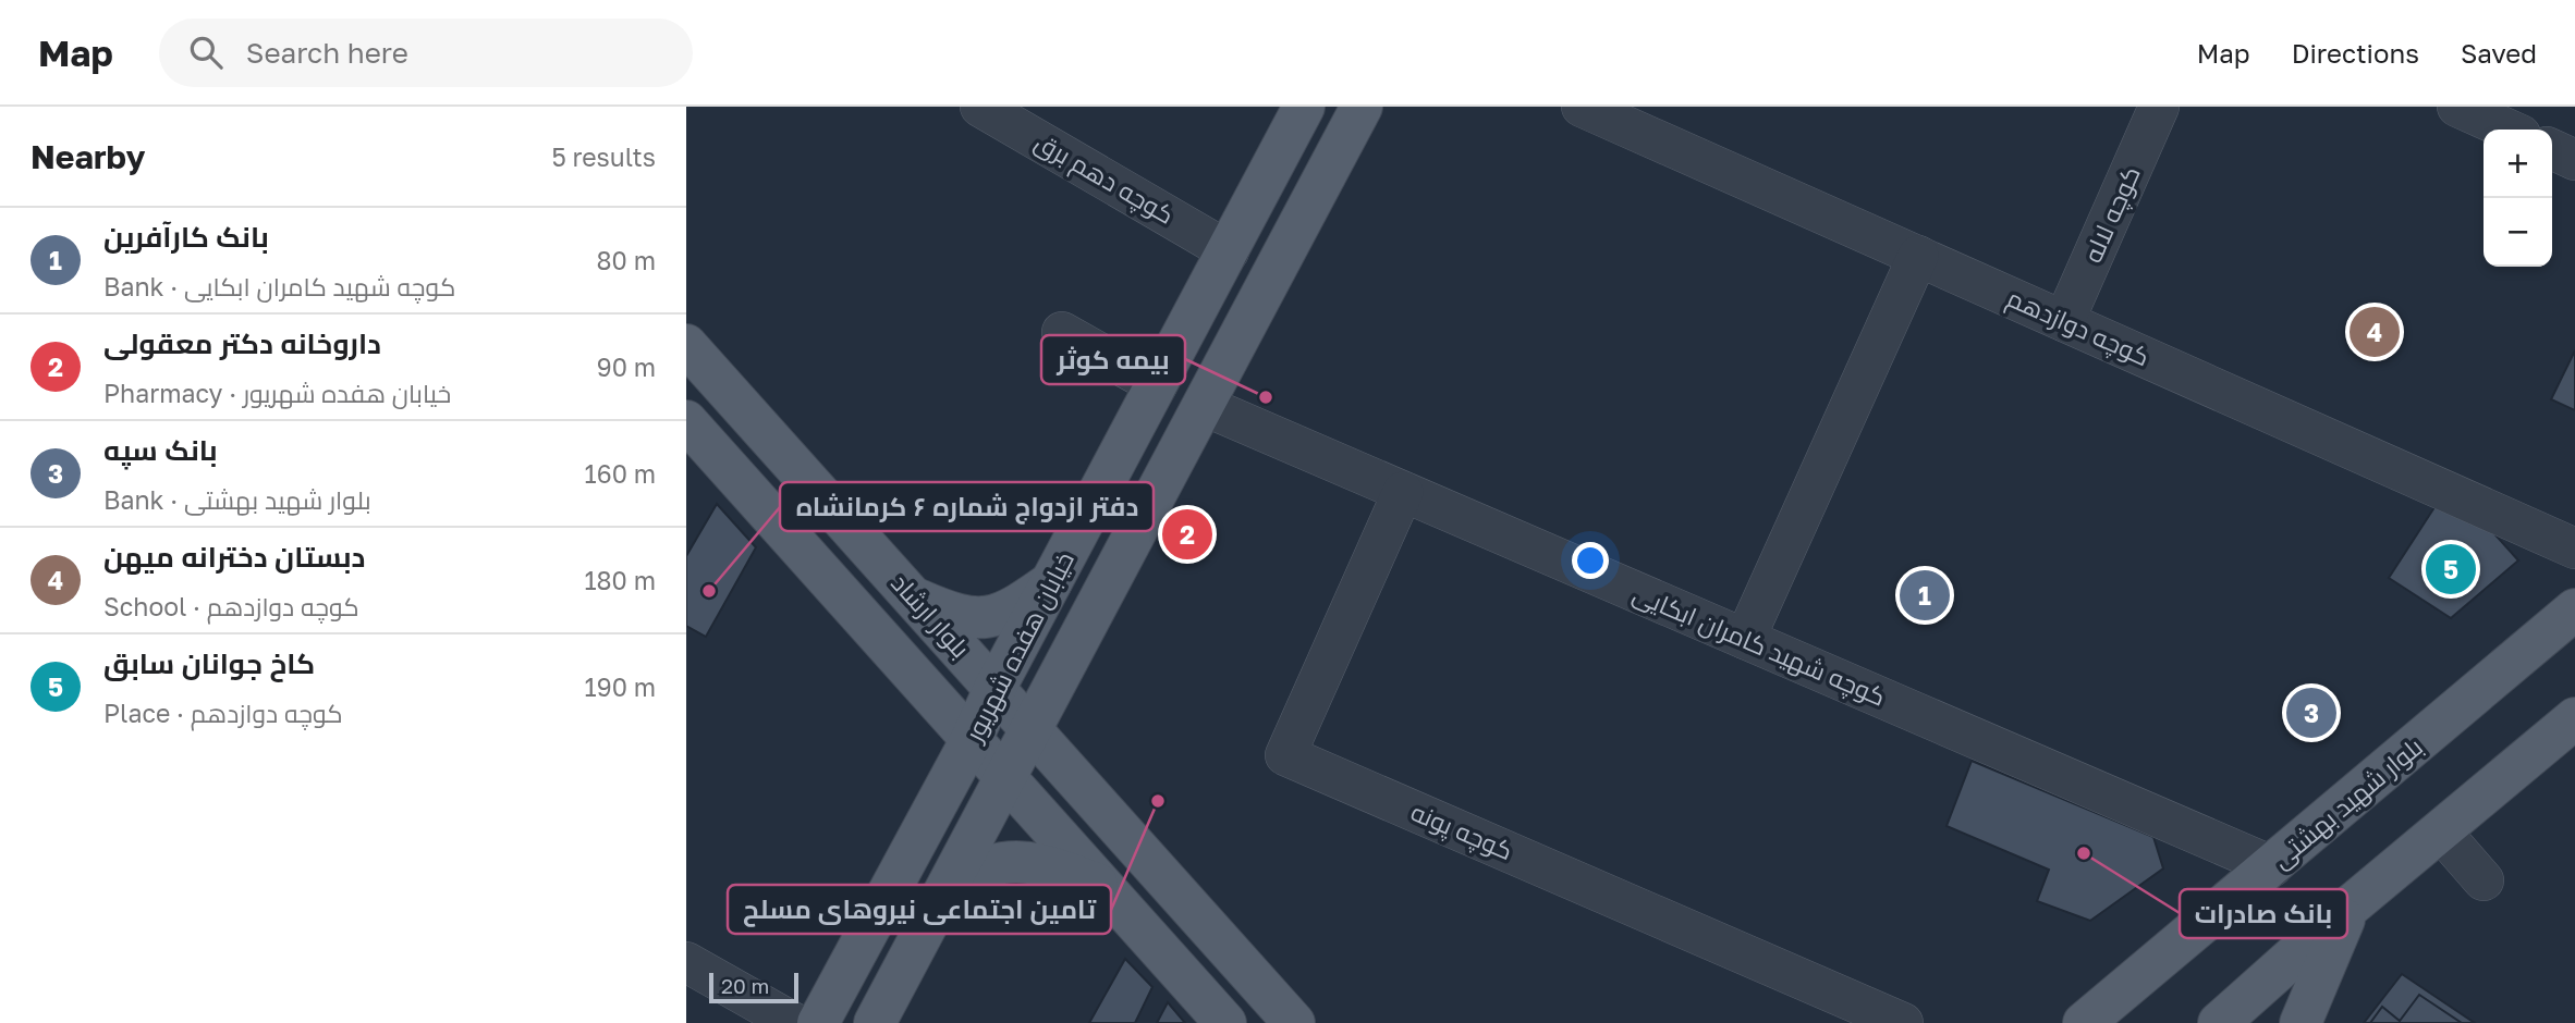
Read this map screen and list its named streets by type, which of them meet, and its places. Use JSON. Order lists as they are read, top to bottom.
{
  "streets": {
    "main road": ["بلوار ارشاد", "خیابان هفده شهریور", "بلوار شهید بهشتی"],
    "street": [
      "کوچه دهم برق",
      "کوچه لاله",
      "کوچه دوازدهم",
      "کوچه شهید کامران ابکایی",
      "کوچه پونه"
    ]
  },
  "crossings": [
    ["کوچه دهم برق", "خیابان هفده شهریور"],
    ["کوچه لاله", "کوچه دوازدهم"],
    ["بلوار ارشاد", "خیابان هفده شهریور"],
    ["کوچه شهید کامران ابکایی", "خیابان هفده شهریور"],
    ["کوچه شهید کامران ابکایی", "بلوار شهید بهشتی"],
    ["کوچه شهید کامران ابکایی", "کوچه پونه"]
  ],
  "places": [
    "بیمه کوثر",
    "دفتر ازدواج شماره ۶ کرمانشاه",
    "تامین اجتماعی نیروهای مسلح",
    "بانک صادرات"
  ],
  "scale_bar": "20 m",
  "page": {
    "header": "Map",
    "search": "Search here",
    "nav": ["Map", "Directions", "Saved"],
    "heading": ["Nearby", "5 results"],
    "map_buttons": ["+", "−"],
    "list": [
      {
        "mark": "1",
        "name": "بانک کارآفرین",
        "note": "Bank · کوچه شهید کامران ابکایی",
        "value": "80 m"
      },
      {
        "mark": "2",
        "name": "داروخانه دکتر معقولی",
        "note": "Pharmacy · خیابان هفده شهریور",
        "value": "90 m"
      },
      {
        "mark": "3",
        "name": "بانک سپه",
        "note": "Bank · بلوار شهید بهشتی",
        "value": "160 m"
      },
      {
        "mark": "4",
        "name": "دبستان دخترانه میهن",
        "note": "School · کوچه دوازدهم",
        "value": "180 m"
      },
      {
        "mark": "5",
        "name": "کاخ جوانان سابق",
        "note": "Place · کوچه دوازدهم",
        "value": "190 m"
      }
    ],
    "pins": [
      "4",
      "2",
      "5",
      "1",
      "3"
    ],
    "scale": "20 m"
  }
}
